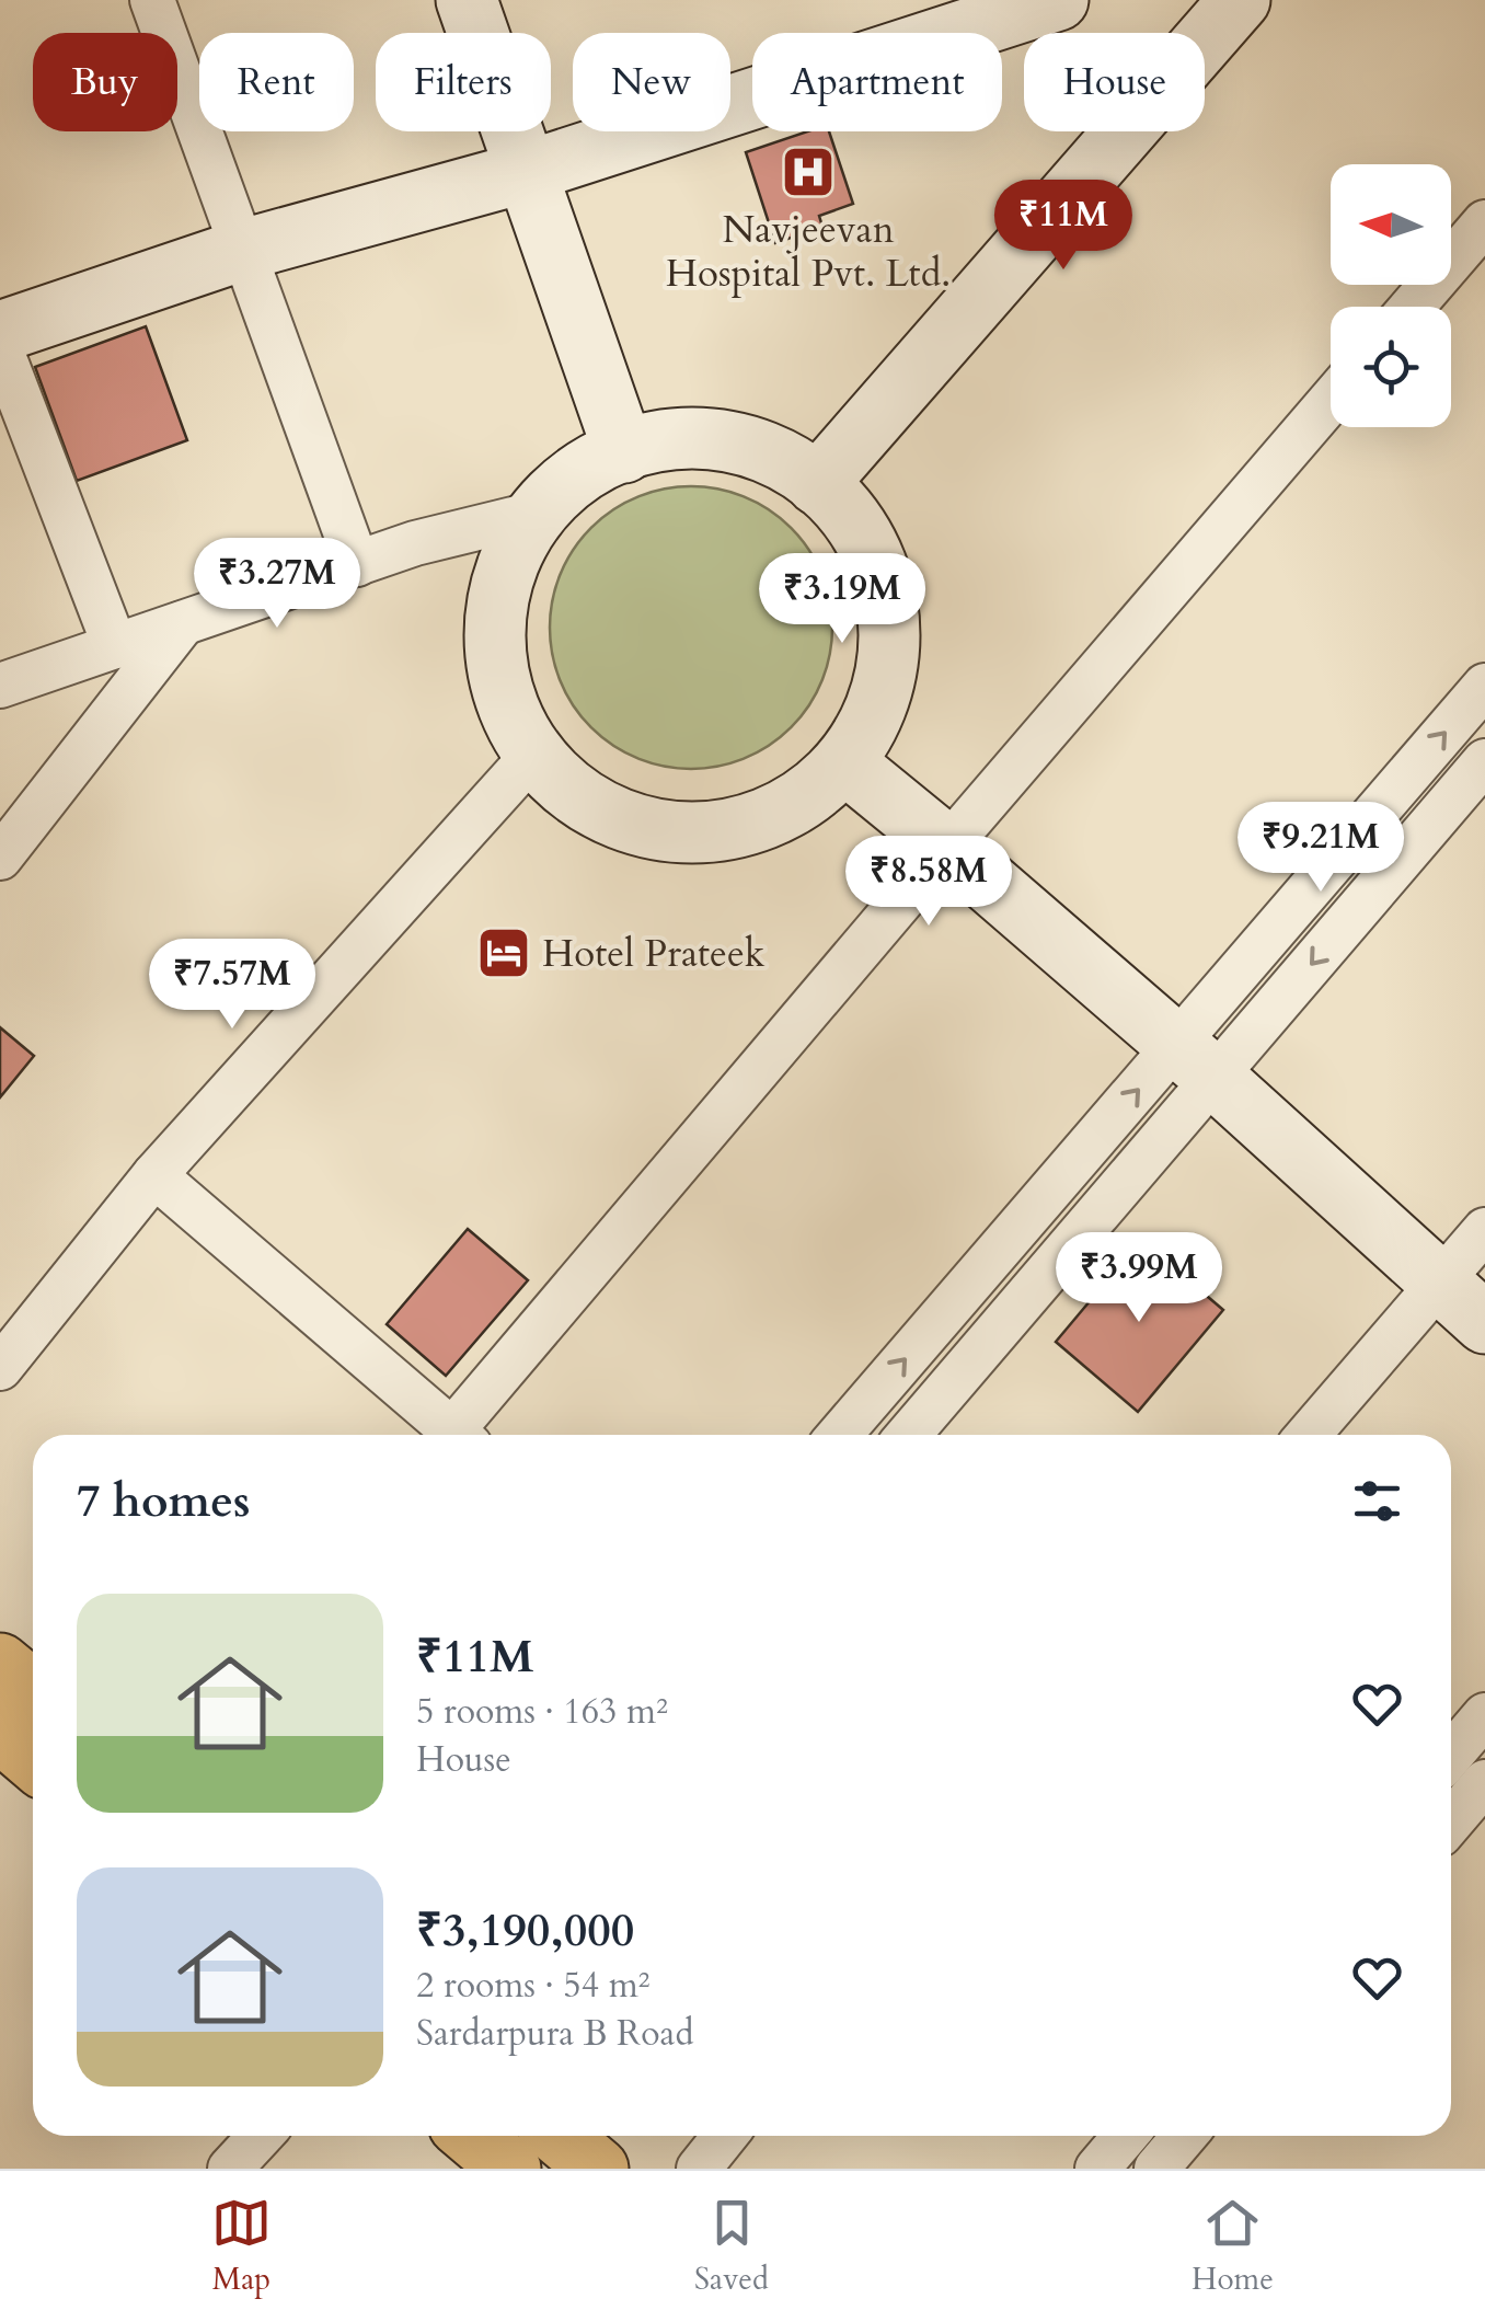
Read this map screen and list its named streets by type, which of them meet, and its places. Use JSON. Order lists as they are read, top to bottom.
{
  "places": {
    "hospital": ["Navjeevan Hospital Pvt. Ltd."],
    "hotel": ["Hotel Prateek"]
  },
  "north": "left",
  "page": {
    "chip": [
      "Buy",
      "Rent",
      "Filters",
      "New",
      "Apartment",
      "House"
    ],
    "price": [
      "₹11M",
      "₹3.27M",
      "₹3.19M",
      "₹9.21M",
      "₹8.58M",
      "₹7.57M",
      "₹3.99M"
    ],
    "heading": "7 homes",
    "list": [
      {
        "name": "₹11M",
        "note": "5 rooms · 163 m² · House"
      },
      {
        "name": "₹3,190,000",
        "note": "2 rooms · 54 m² · Sardarpura B Road"
      }
    ],
    "tabs": ["Map", "Saved", "Home"]
  }
}
